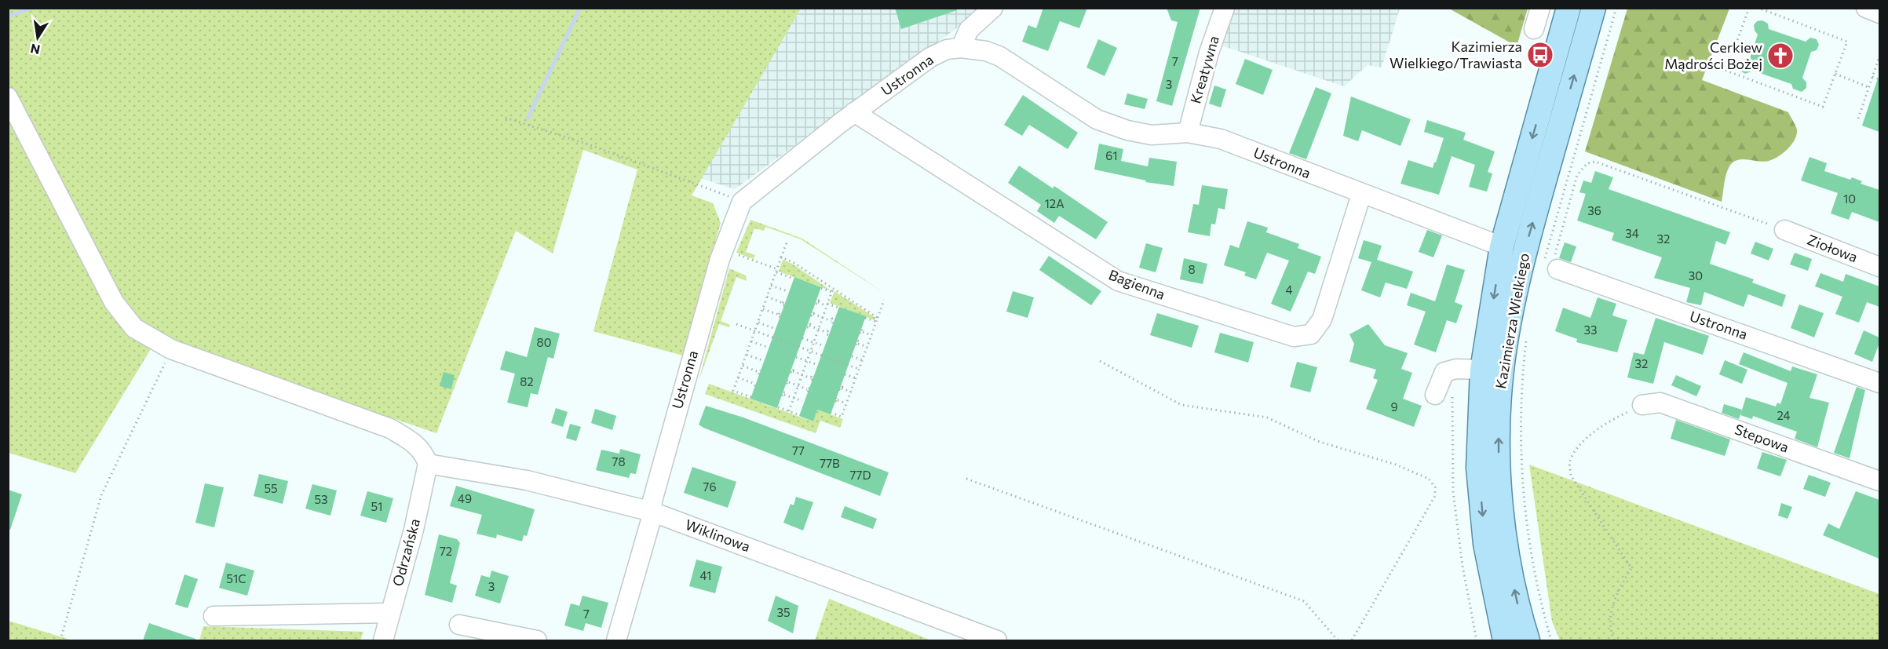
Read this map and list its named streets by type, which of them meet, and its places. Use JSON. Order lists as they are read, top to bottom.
{
  "streets": {
    "main road": ["Kazimierza Wielkiego"],
    "street": [
      "Kreatywna",
      "Ustronna",
      "Ziołowa",
      "Bagienna",
      "Stepowa",
      "Wiklinowa",
      "Odrzańska"
    ]
  },
  "crossings": [
    ["Kreatywna", "Ustronna"],
    ["Ustronna", "Bagienna"],
    ["Ustronna", "Kazimierza Wielkiego"],
    ["Ustronna", "Wiklinowa"],
    ["Wiklinowa", "Odrzańska"]
  ],
  "places": {
    "bus stop": ["Kazimierza Wielkiego/Trawiasta"],
    "church": ["Cerkiew Mądrości Bożej"]
  },
  "house_numbers": [
    "7",
    "3",
    "61",
    "10",
    "12A",
    "36",
    "34",
    "32",
    "8",
    "30",
    "4",
    "33",
    "80",
    "32",
    "82",
    "9",
    "24",
    "77",
    "78",
    "77B",
    "77D",
    "76",
    "55",
    "49",
    "53",
    "51",
    "72",
    "41",
    "51C",
    "3",
    "35",
    "7"
  ],
  "north": "bottom"
}
